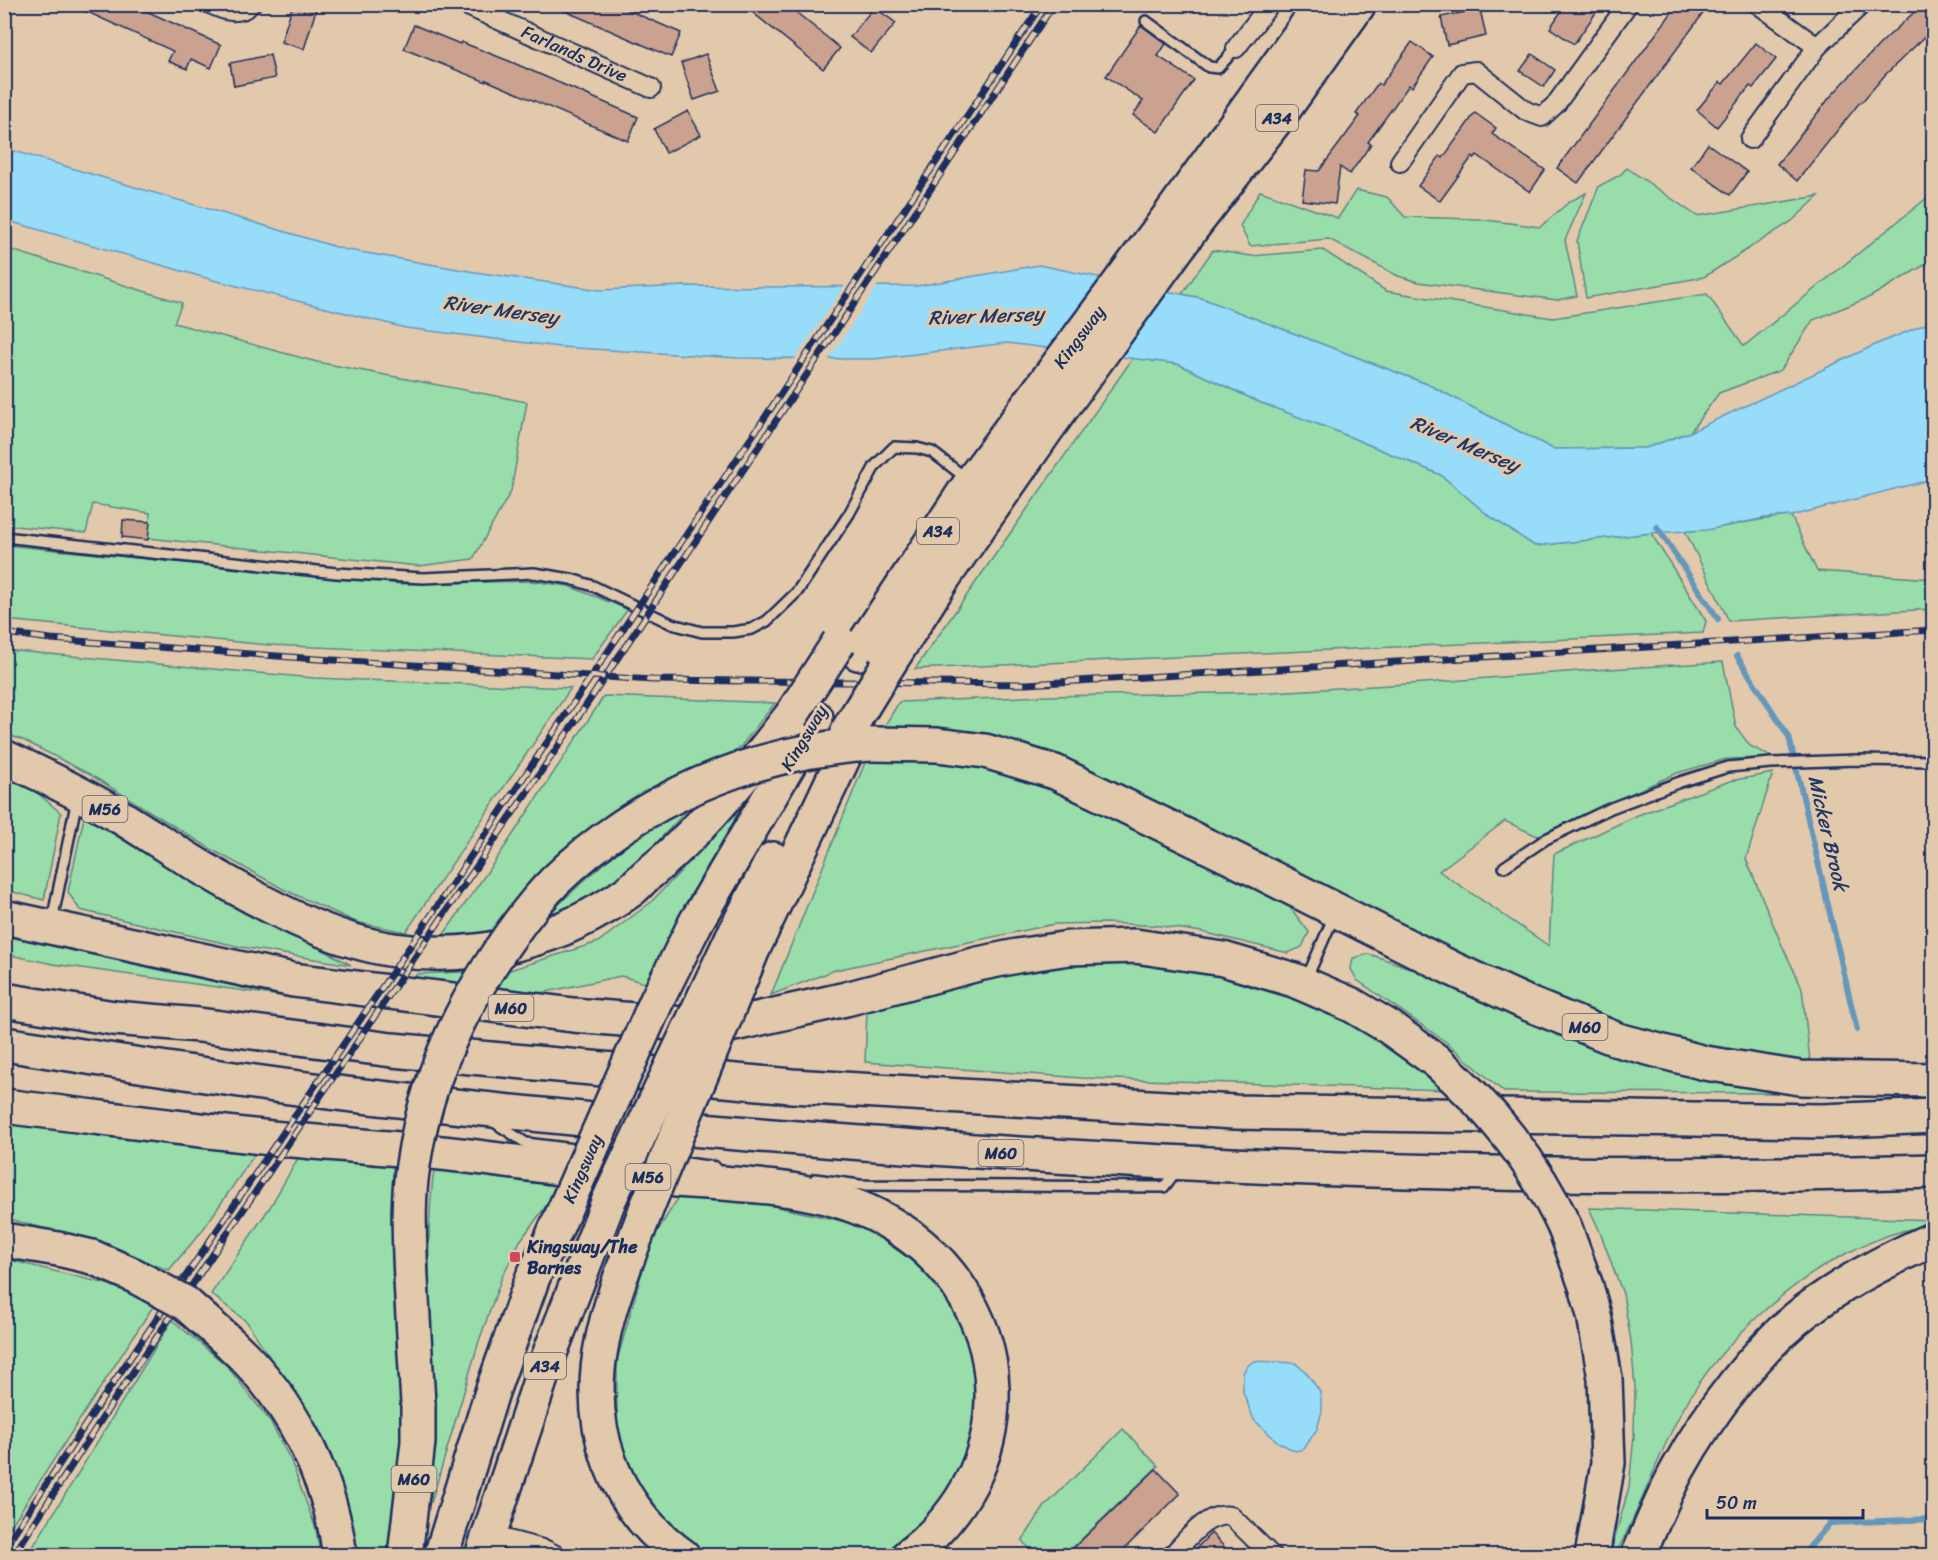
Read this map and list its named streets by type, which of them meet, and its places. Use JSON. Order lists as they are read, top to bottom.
{
  "streets": {
    "highway": [
      "A34",
      "Kingsway",
      "M56",
      "M60"
    ],
    "street": ["Farlands Drive"]
  },
  "crossings": [
    ["Kingsway", "M56"]
  ],
  "water": ["River Mersey", "Micker Brook"],
  "places": {
    "transit": ["Kingsway/The Barnes"]
  },
  "scale_bar": "50 m"
}
